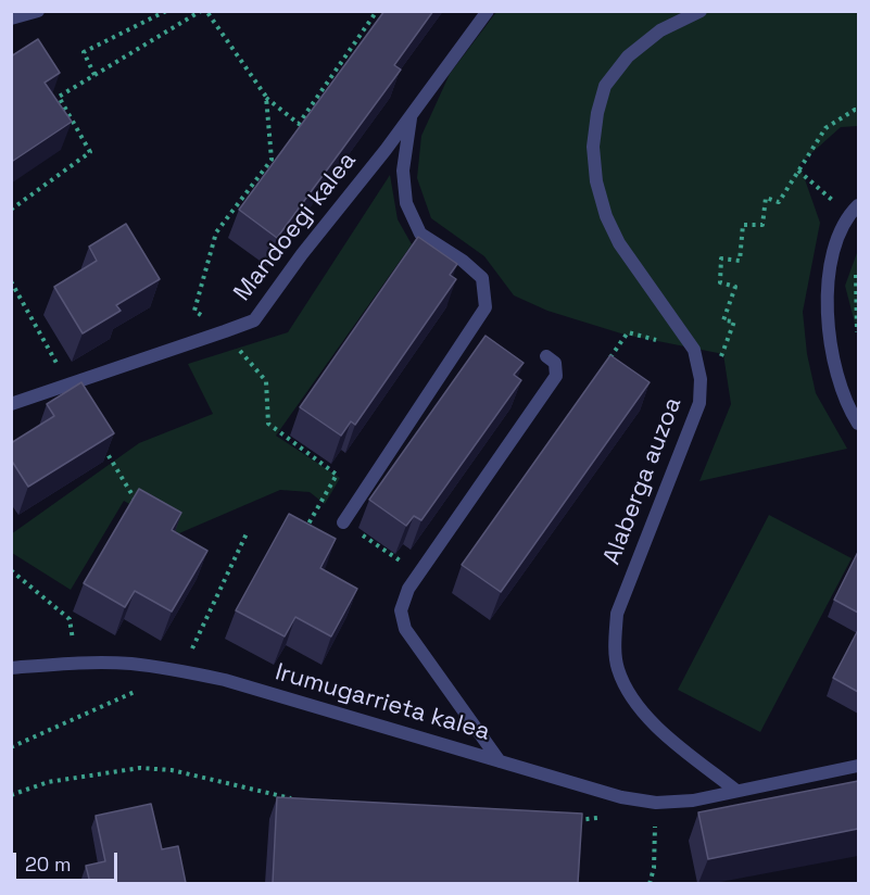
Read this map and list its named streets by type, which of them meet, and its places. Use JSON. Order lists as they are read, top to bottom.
{
  "streets": {
    "street": ["Mandoegi kalea", "Alaberga auzoa", "Irumugarrieta kalea"]
  },
  "crossings": [
    ["Alaberga auzoa", "Irumugarrieta kalea"]
  ],
  "scale_bar": "20 m"
}
